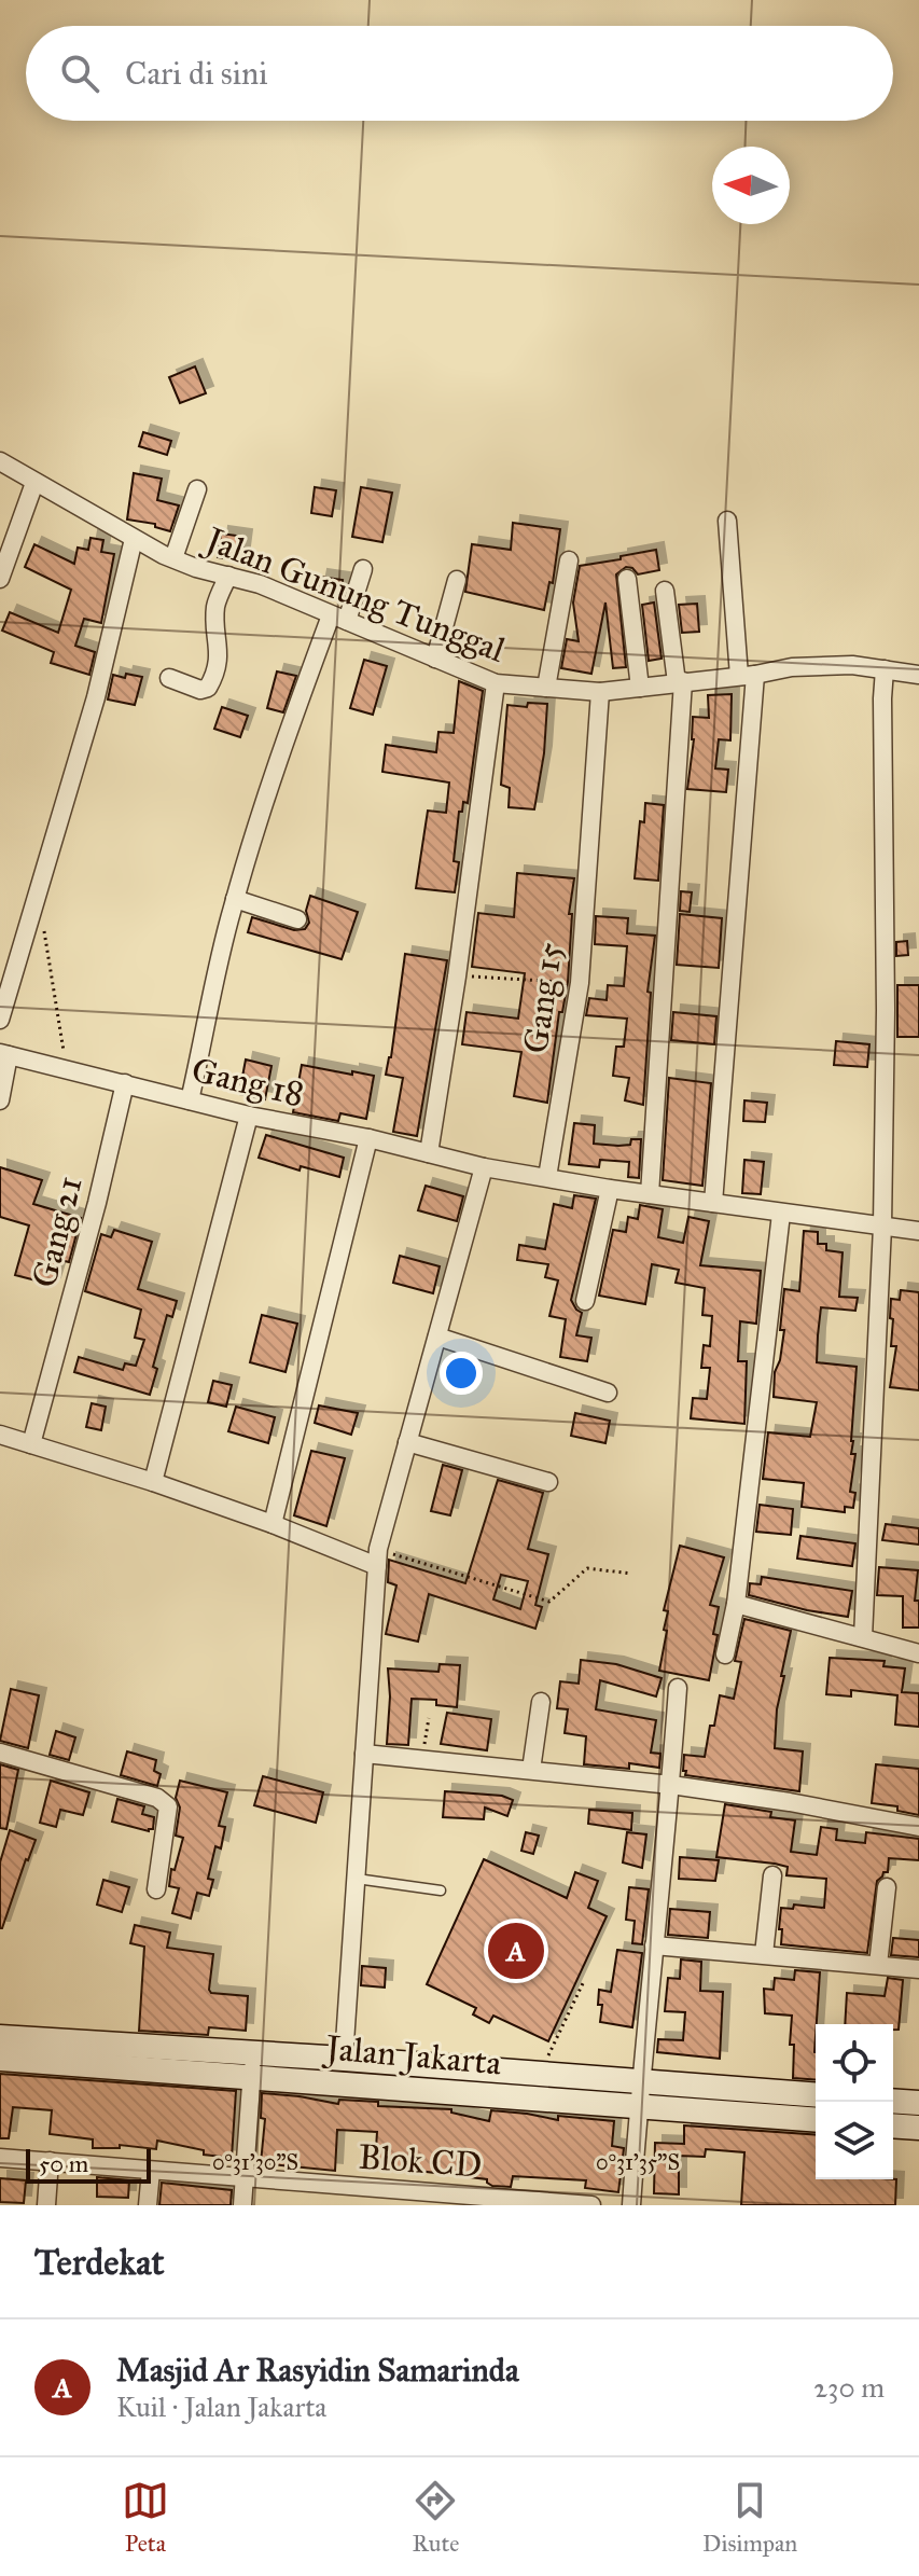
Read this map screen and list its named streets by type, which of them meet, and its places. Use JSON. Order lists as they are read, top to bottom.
{
  "streets": {
    "main road": ["Jalan Jakarta"],
    "street": [
      "Jalan Gunung Tunggal",
      "Gang 15",
      "Gang 18",
      "Gang 21",
      "Blok CD"
    ]
  },
  "crossings": [
    ["Jalan Gunung Tunggal", "Gang 15"],
    ["Gang 15", "Gang 18"],
    ["Gang 18", "Gang 21"]
  ],
  "scale_bar": "50 m",
  "north": "left",
  "page": {
    "search": "Cari di sini",
    "pins": "A",
    "scale": "50 m",
    "heading": "Terdekat",
    "list": [
      {
        "mark": "A",
        "name": "Masjid Ar Rasyidin Samarinda",
        "note": "Kuil · Jalan Jakarta",
        "value": "230 m"
      }
    ],
    "nav": ["Peta", "Rute", "Disimpan"]
  },
  "coordinates": ["0°31'30\"S", "0°31'35\"S"]
}
